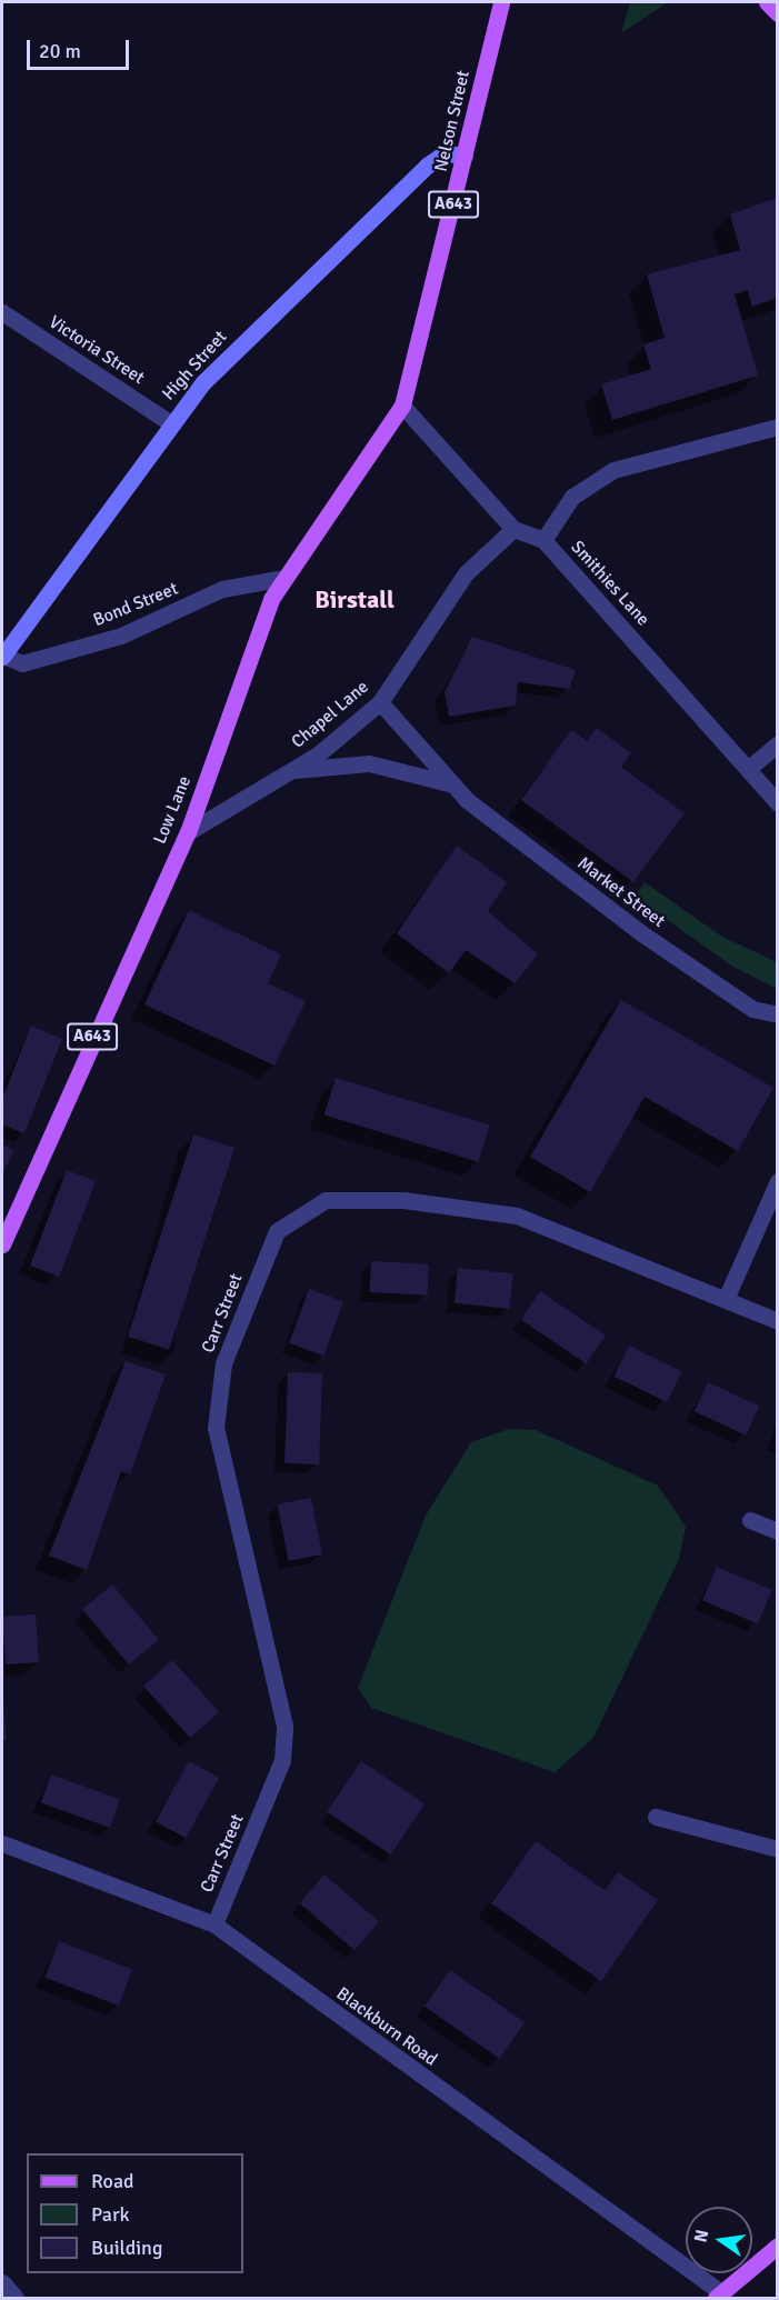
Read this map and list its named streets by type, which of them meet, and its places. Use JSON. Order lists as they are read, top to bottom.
{
  "streets": {
    "main road": [
      "Nelson Street",
      "A643",
      "High Street",
      "Low Lane"
    ],
    "street": [
      "Victoria Street",
      "Smithies Lane",
      "Bond Street",
      "Chapel Lane",
      "Market Street",
      "Carr Street",
      "Blackburn Road"
    ]
  },
  "crossings": [
    ["Nelson Street", "High Street"],
    ["Nelson Street", "Smithies Lane"],
    ["Nelson Street", "Low Lane"],
    ["Victoria Street", "High Street"],
    ["High Street", "Bond Street"],
    ["Smithies Lane", "Chapel Lane"],
    ["Smithies Lane", "Low Lane"],
    ["Bond Street", "Low Lane"],
    ["Chapel Lane", "Low Lane"],
    ["Chapel Lane", "Market Street"],
    ["Carr Street", "Blackburn Road"]
  ],
  "districts": ["Birstall"],
  "legend": ["Road", "Park", "Building"],
  "scale_bar": "20 m",
  "north": "left"
}
